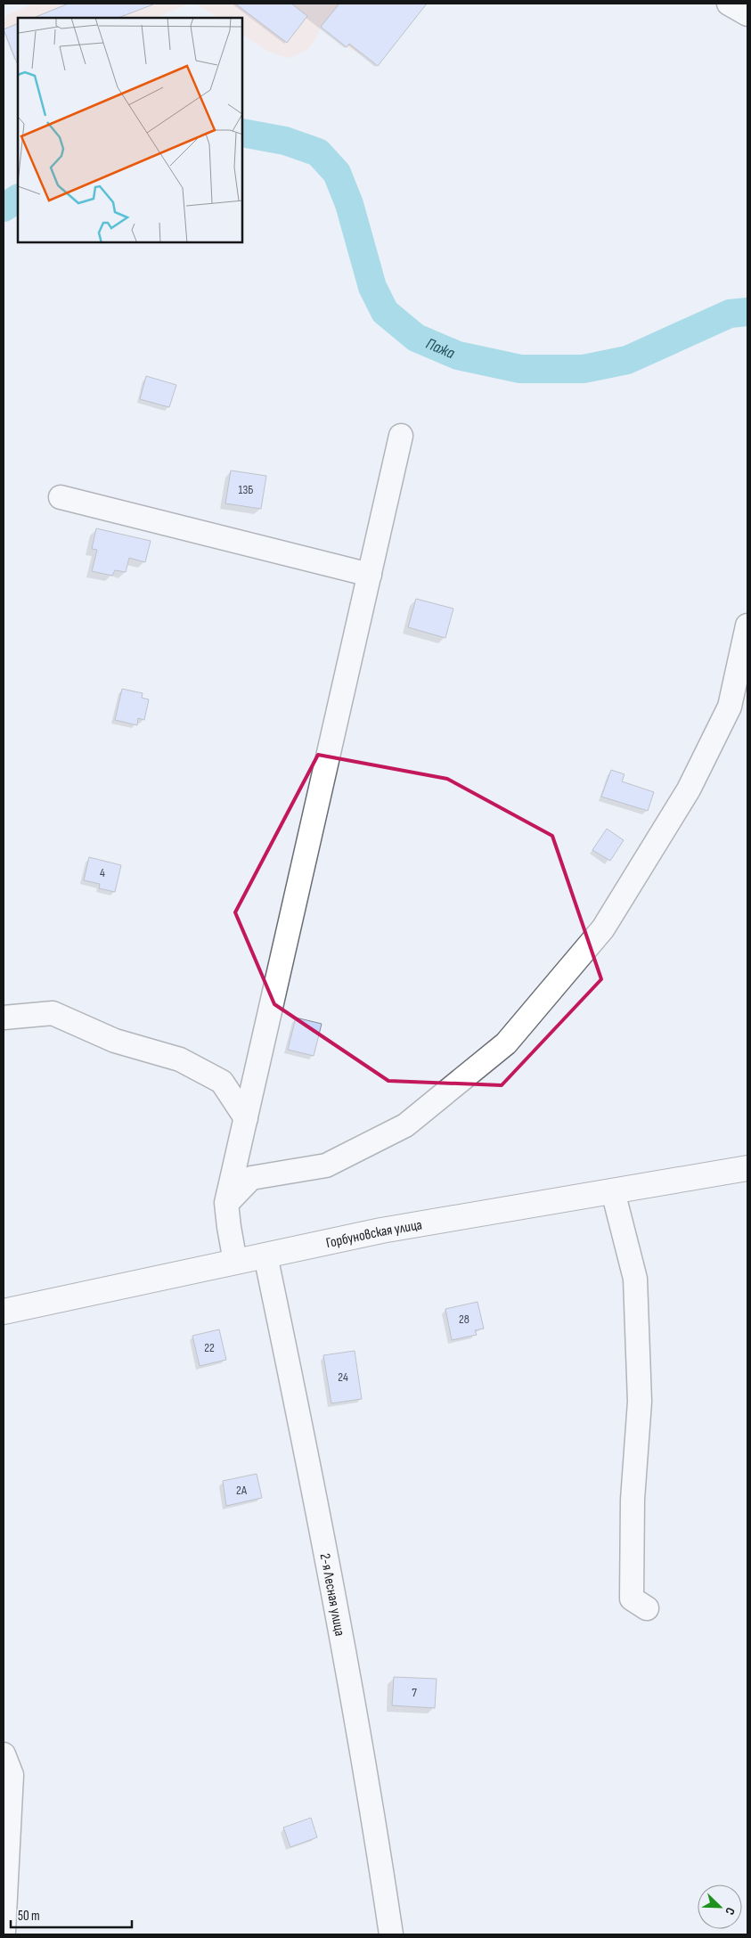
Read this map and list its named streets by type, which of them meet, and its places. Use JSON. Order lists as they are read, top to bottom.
{
  "streets": {
    "main road": ["Горбуновская улица"],
    "street": ["2-я Лесная улица"]
  },
  "crossings": [
    ["Горбуновская улица", "2-я Лесная улица"]
  ],
  "water": ["Пажа"],
  "house_numbers": [
    "13Б",
    "4",
    "28",
    "22",
    "24",
    "2А",
    "7"
  ],
  "scale_bar": "50 m",
  "north": "bottom right"
}
